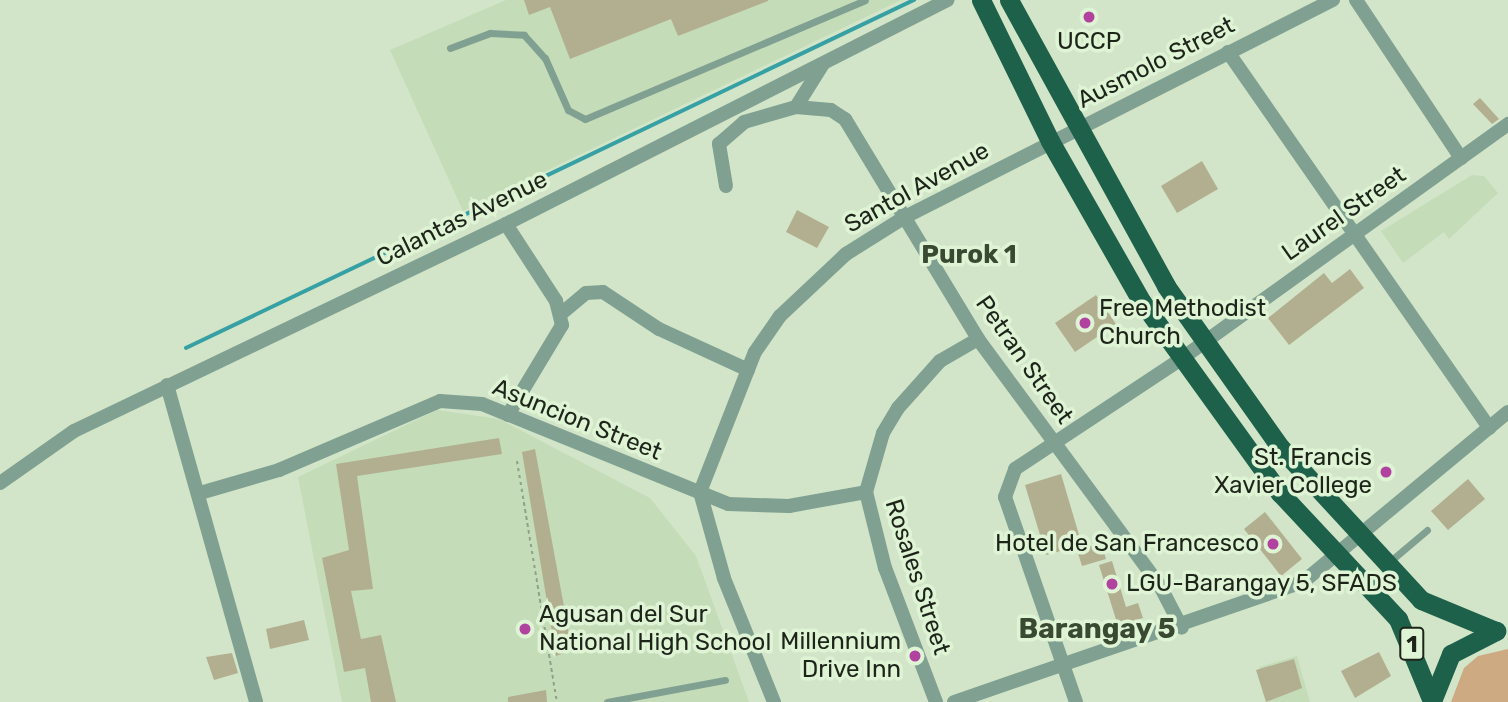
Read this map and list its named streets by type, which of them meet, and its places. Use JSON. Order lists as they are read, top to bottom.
{
  "streets": {
    "highway": ["1"],
    "street": [
      "Ausmolo Street",
      "Santol Avenue",
      "Laurel Street",
      "Calantas Avenue",
      "Petran Street",
      "Asuncion Street",
      "Rosales Street"
    ]
  },
  "crossings": [
    ["Ausmolo Street", "Santol Avenue"],
    ["Ausmolo Street", "1"],
    ["Santol Avenue", "Petran Street"],
    ["Santol Avenue", "Asuncion Street"],
    ["Santol Avenue", "1"],
    ["Laurel Street", "Petran Street"],
    ["Laurel Street", "1"],
    ["Petran Street", "Rosales Street"],
    ["Asuncion Street", "Rosales Street"]
  ],
  "districts": ["Purok 1", "Barangay 5"],
  "places": [
    "UCCP",
    "Free Methodist Church",
    "St. Francis Xavier College",
    "Hotel de San Francesco",
    "LGU-Barangay 5, SFADS",
    "Agusan del Sur National High School",
    "Millennium Drive Inn"
  ]
}
